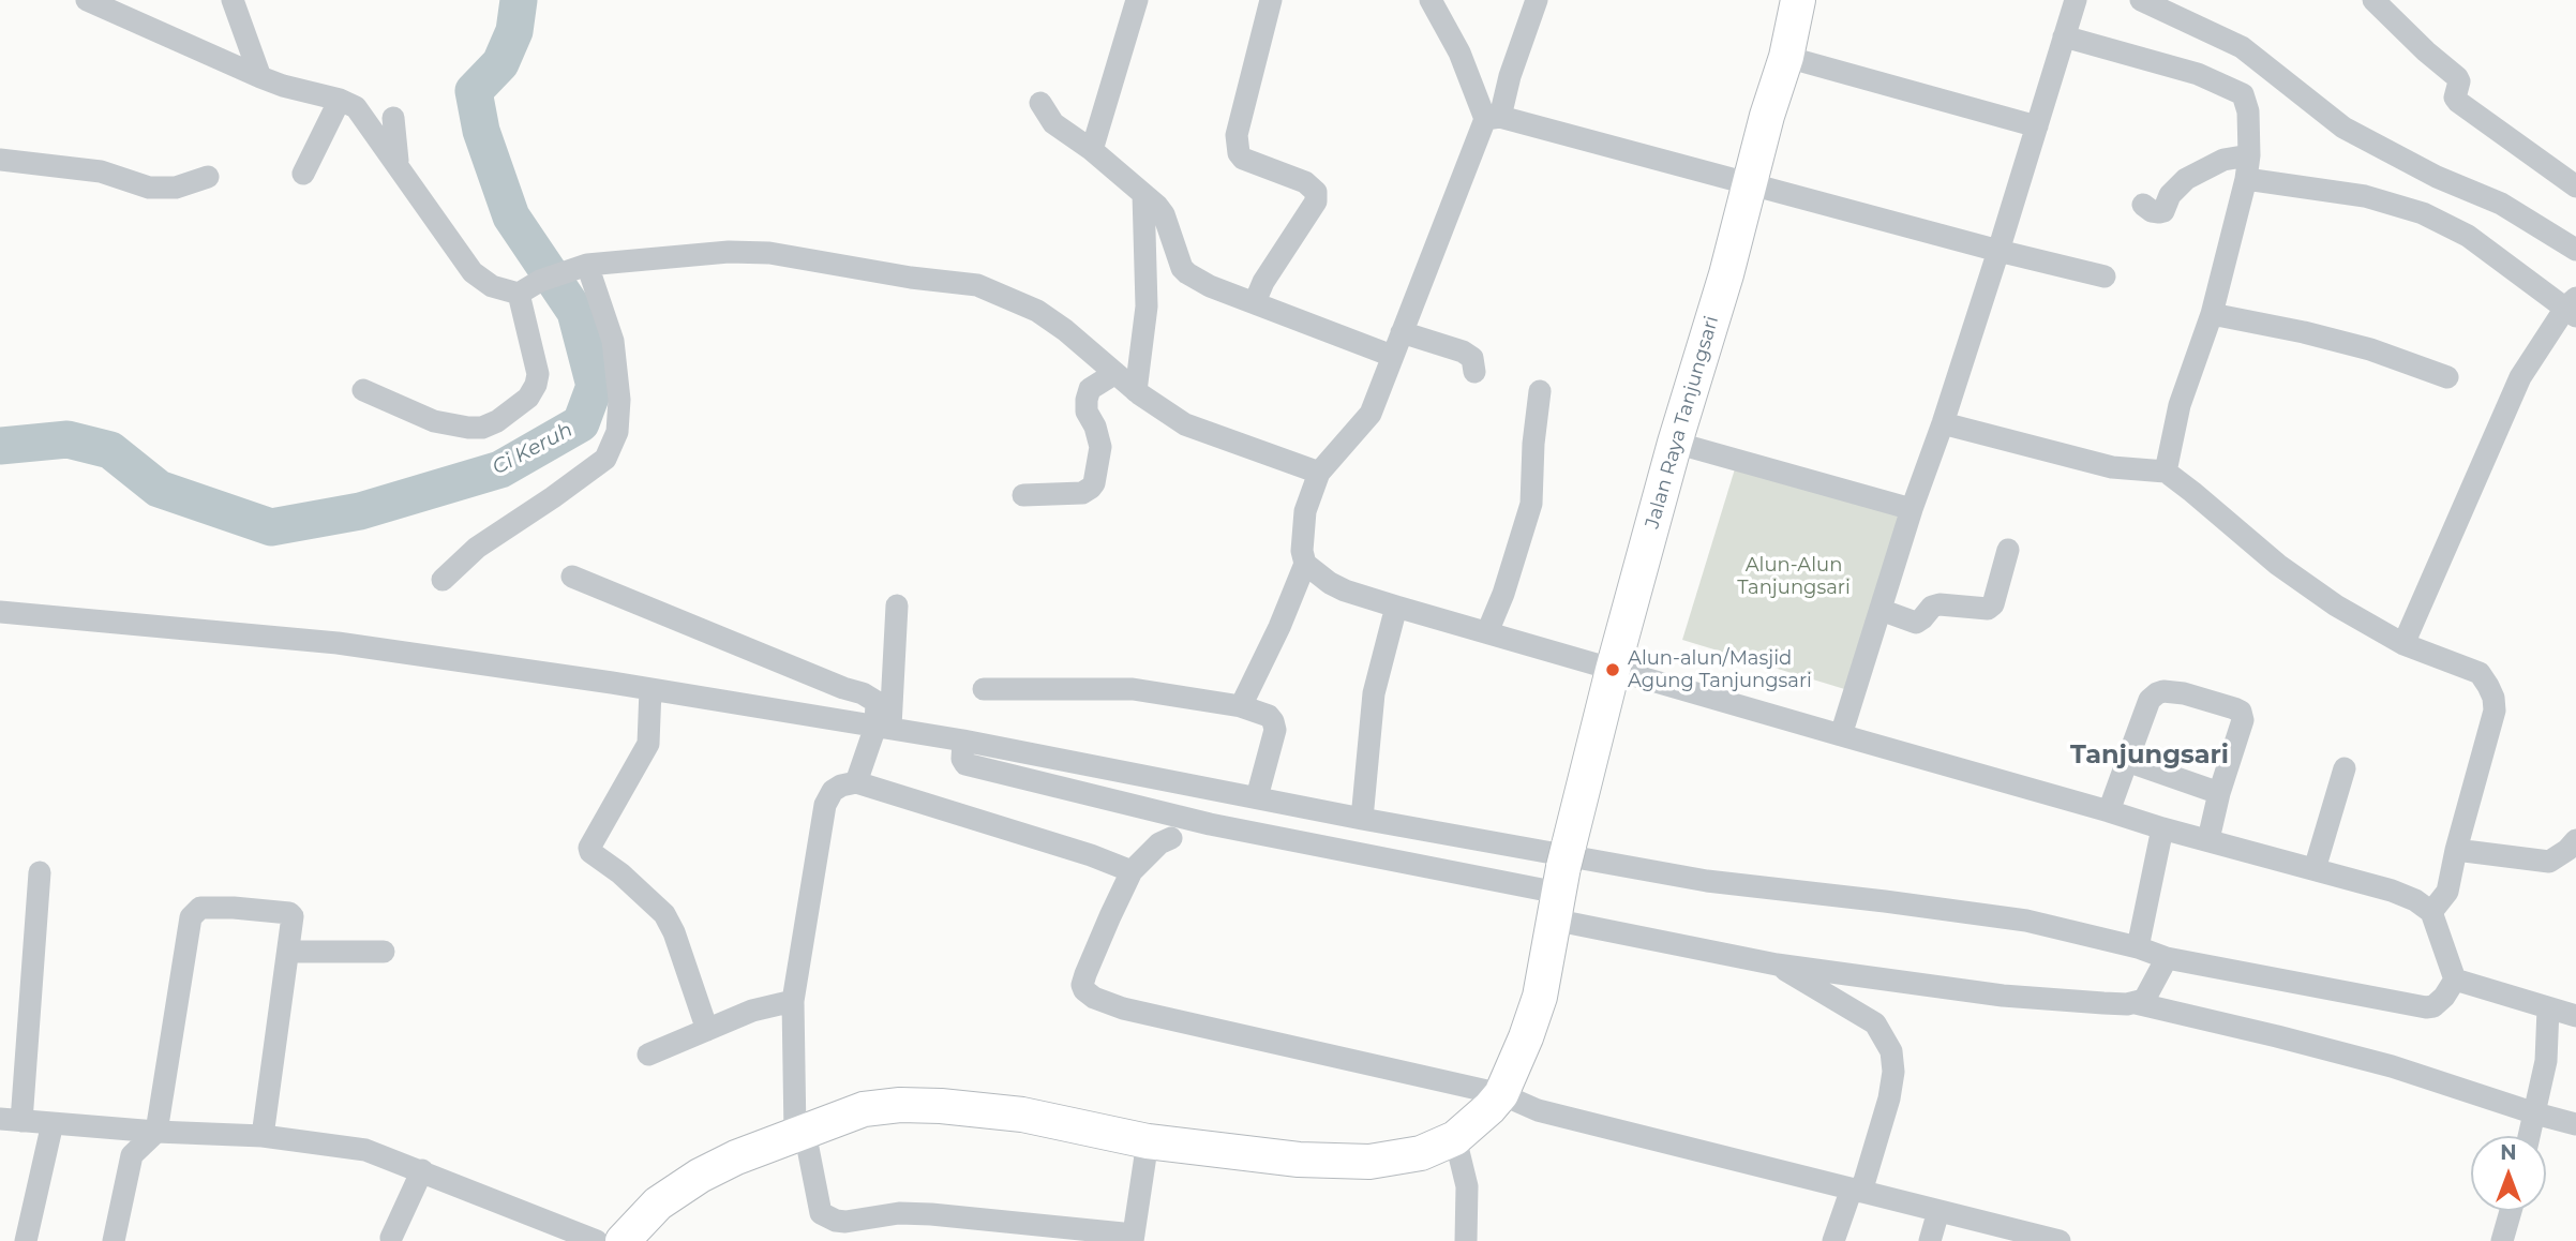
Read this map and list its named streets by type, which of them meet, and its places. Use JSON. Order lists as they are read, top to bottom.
{
  "streets": {
    "highway": ["Jalan Raya Tanjungsari"]
  },
  "districts": ["Tanjungsari"],
  "water": ["Ci Keruh"],
  "parks": ["Alun-Alun Tanjungsari"],
  "places": ["Alun-alun/Masjid Agung Tanjungsari"],
  "north": "top"
}
